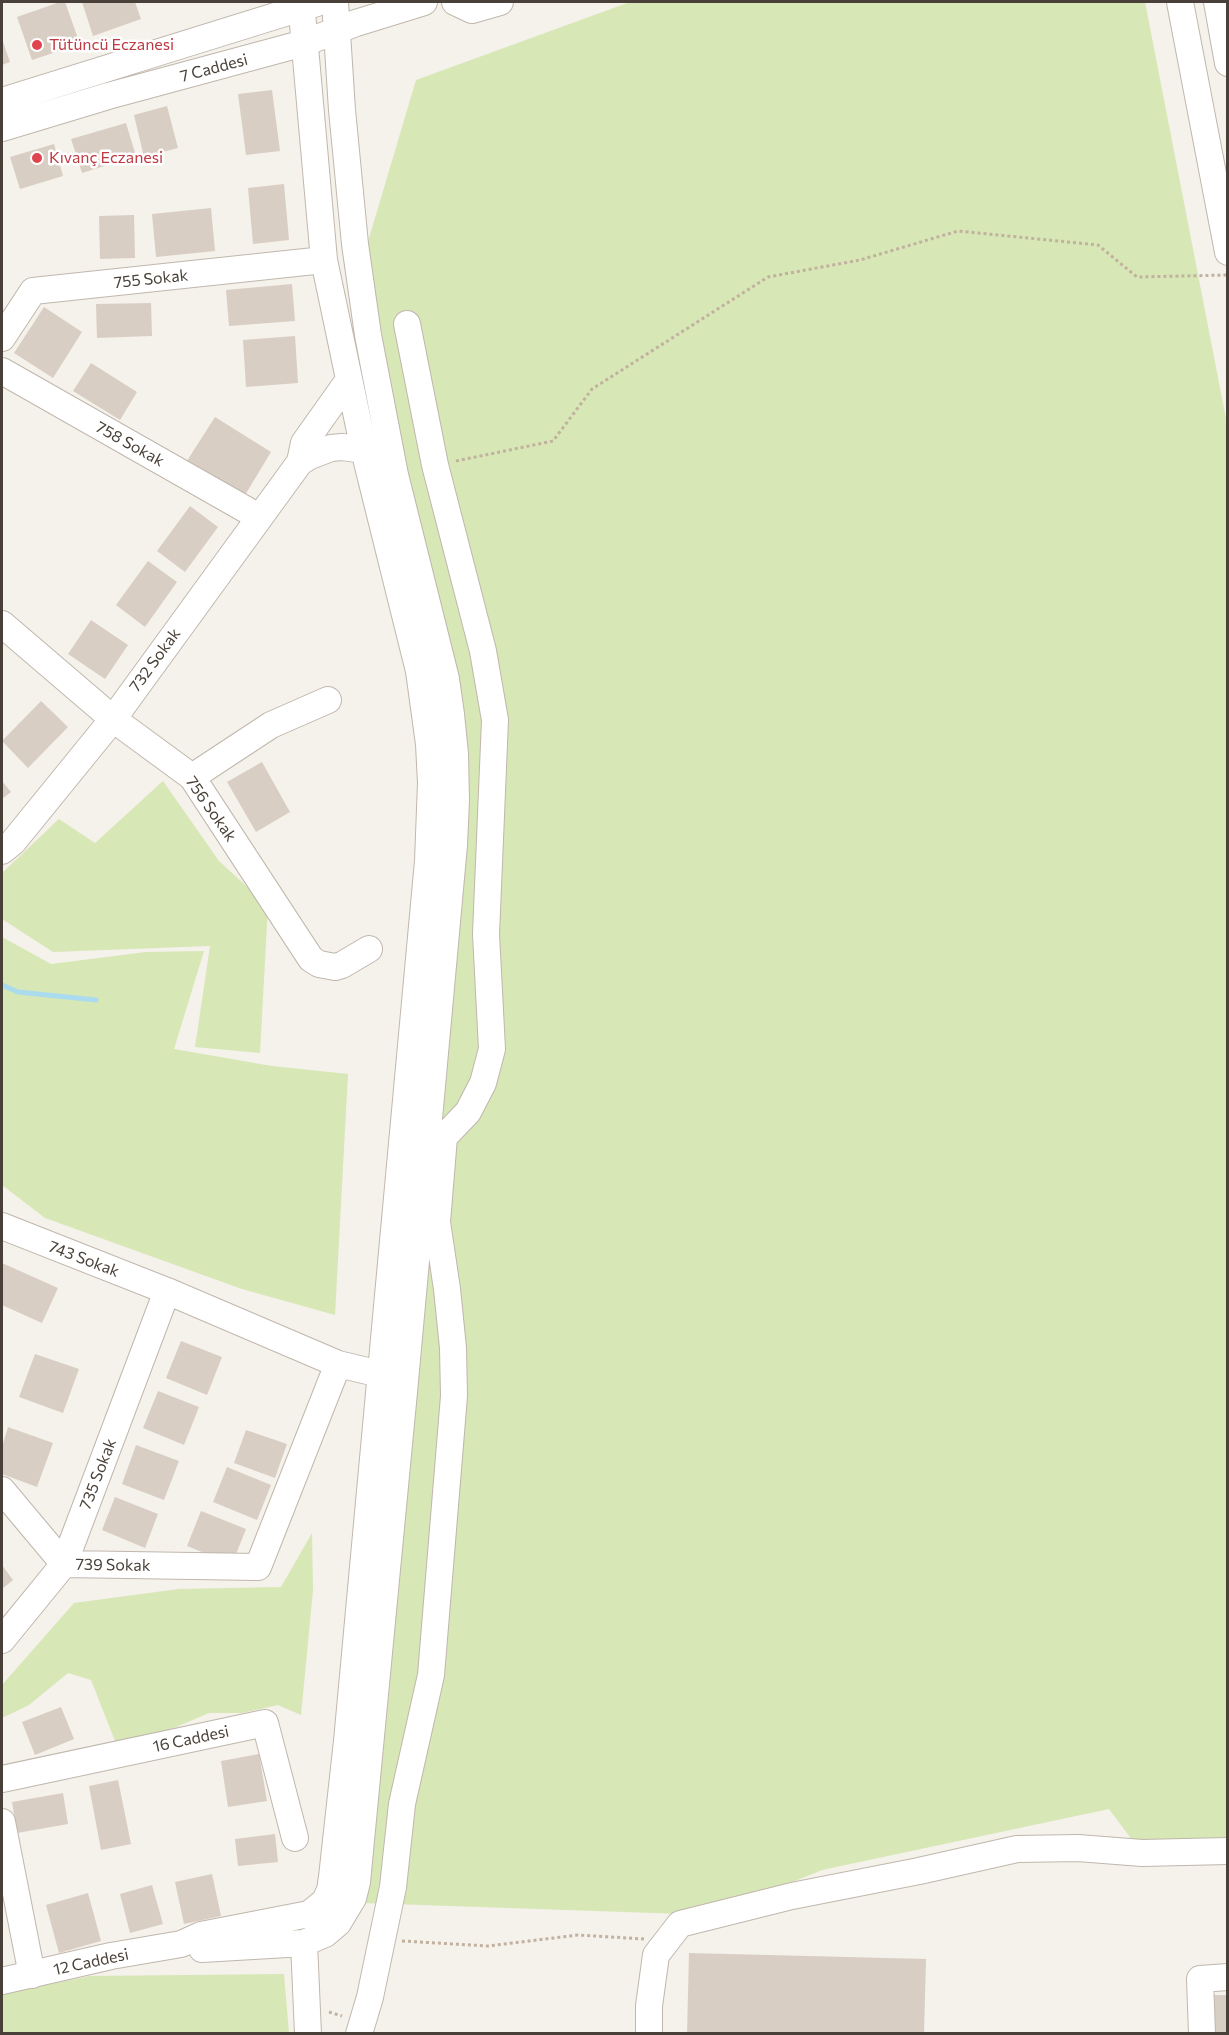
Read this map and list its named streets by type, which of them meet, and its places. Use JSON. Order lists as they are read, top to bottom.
{
  "streets": {
    "street": [
      "7 Caddesi",
      "755 Sokak",
      "758 Sokak",
      "732 Sokak",
      "756 Sokak",
      "743 Sokak",
      "735 Sokak",
      "739 Sokak",
      "16 Caddesi",
      "12 Caddesi"
    ]
  },
  "crossings": [
    ["758 Sokak", "732 Sokak"],
    ["732 Sokak", "756 Sokak"],
    ["743 Sokak", "735 Sokak"],
    ["743 Sokak", "739 Sokak"],
    ["735 Sokak", "739 Sokak"]
  ],
  "places": ["Tütüncü Eczanesi", "Kıvanç Eczanesi"]
}
